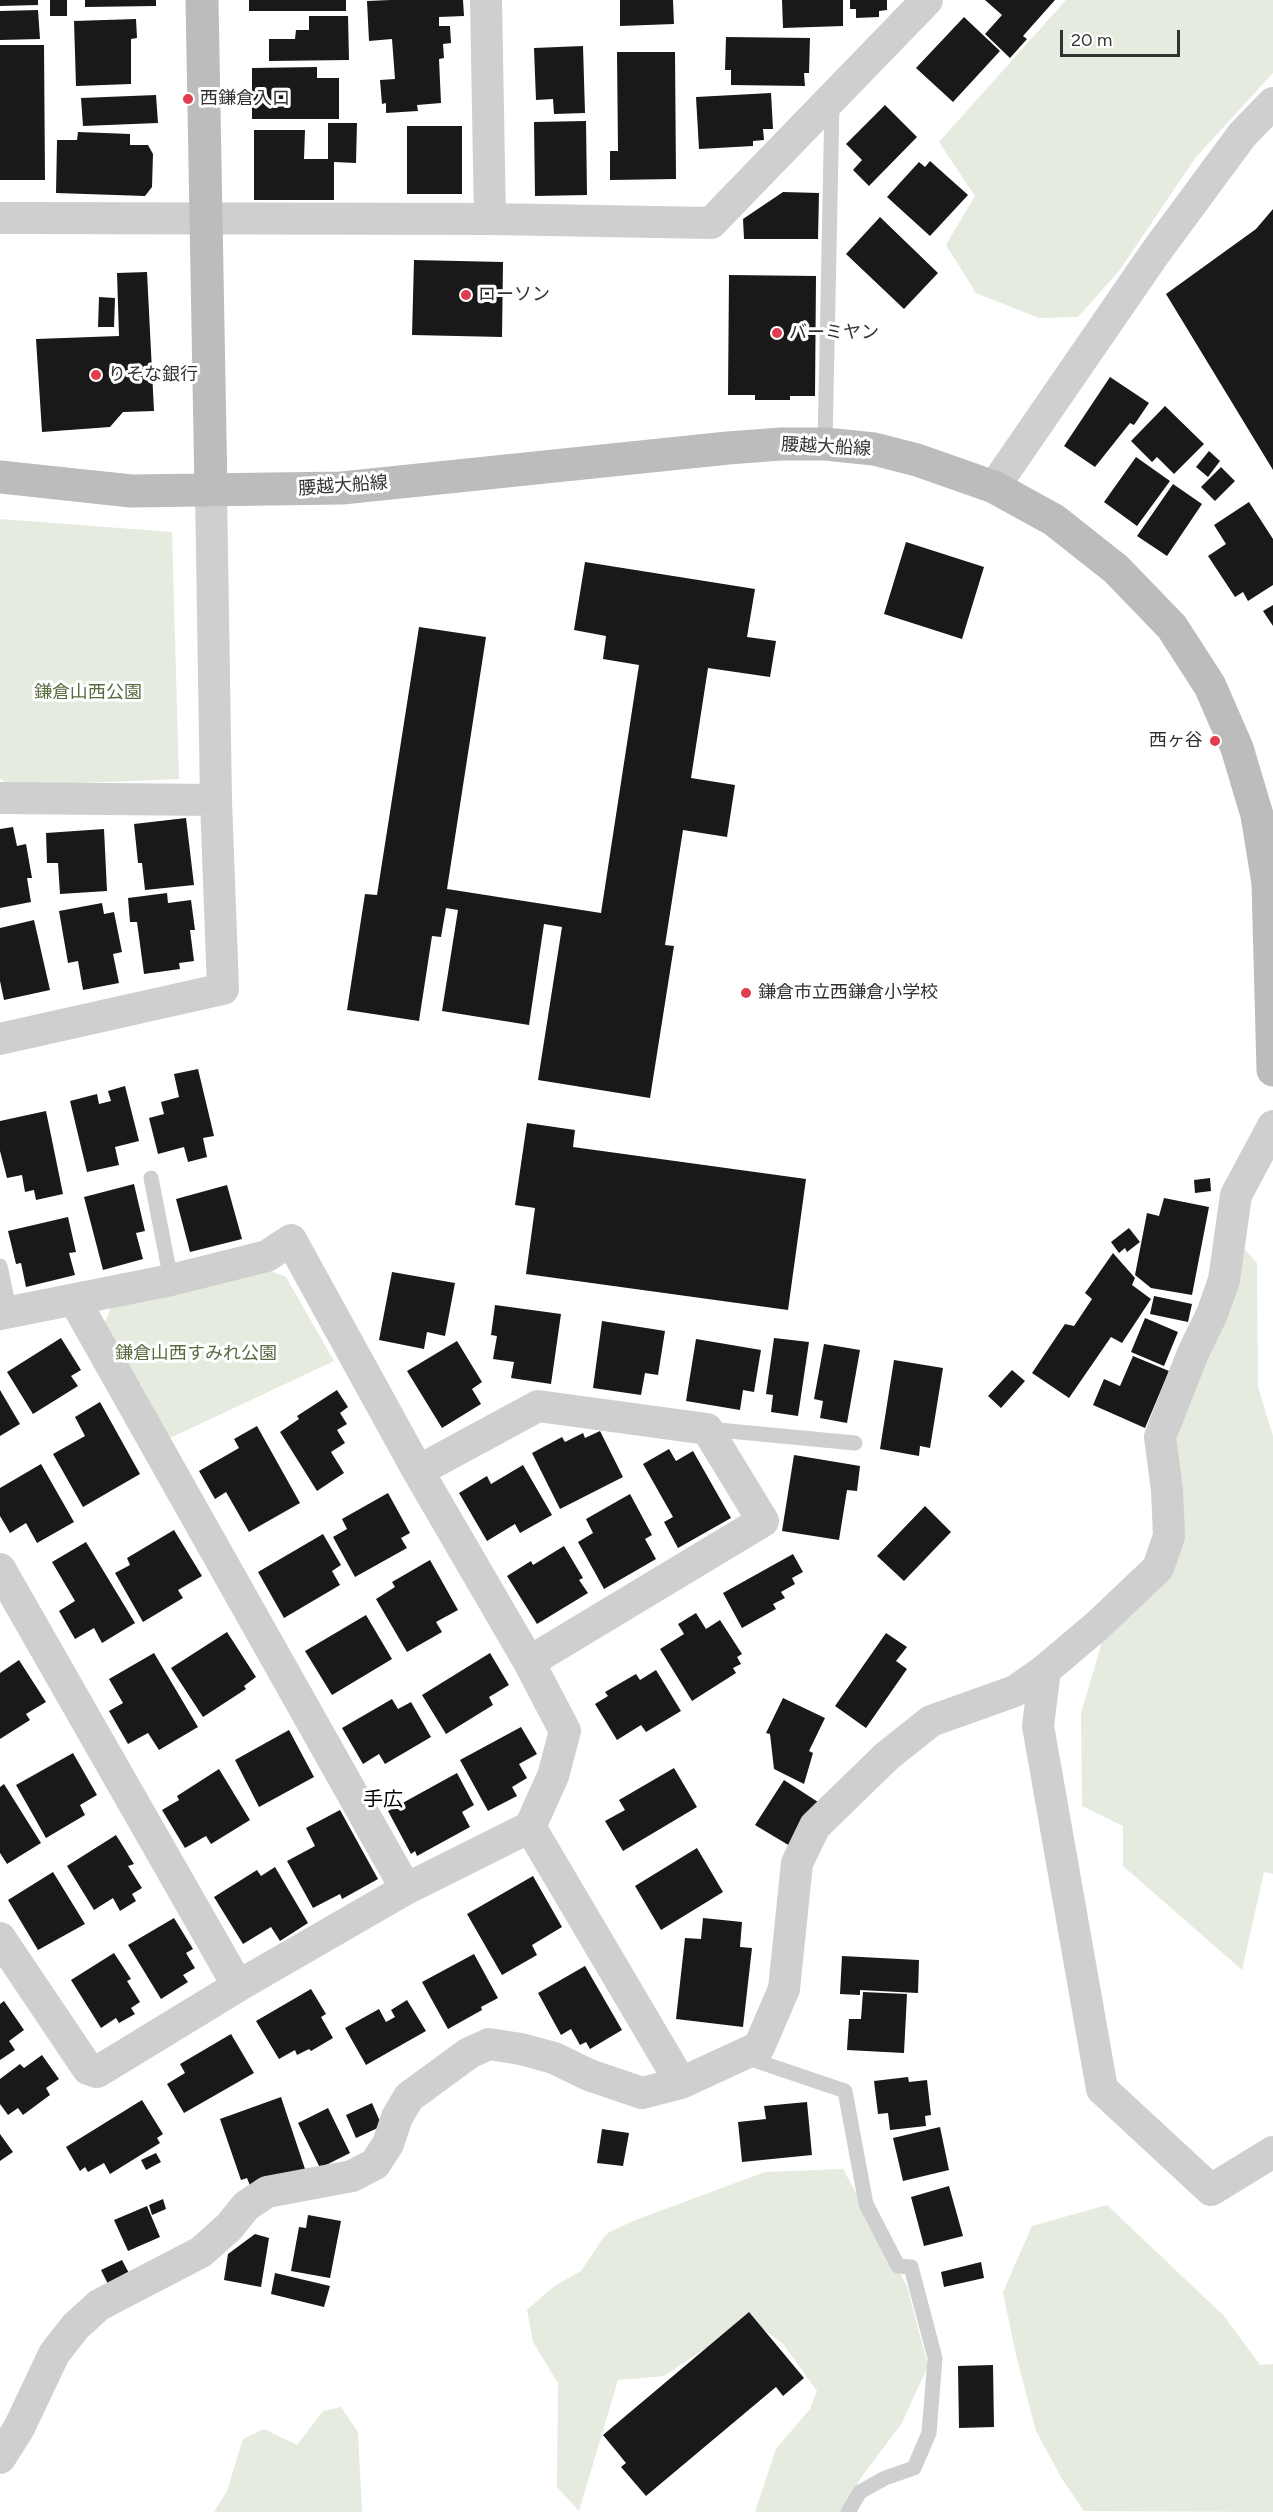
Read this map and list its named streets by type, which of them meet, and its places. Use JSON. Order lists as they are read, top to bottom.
{
  "streets": {
    "main road": ["腰越大船線"]
  },
  "districts": ["手広"],
  "parks": ["鎌倉山西公園", "鎌倉山西すみれ公園"],
  "places": [
    "西鎌倉入口",
    "ローソン",
    "バーミヤン",
    "りそな銀行",
    "西ヶ谷",
    "鎌倉市立西鎌倉小学校"
  ],
  "scale_bar": "20 m"
}
